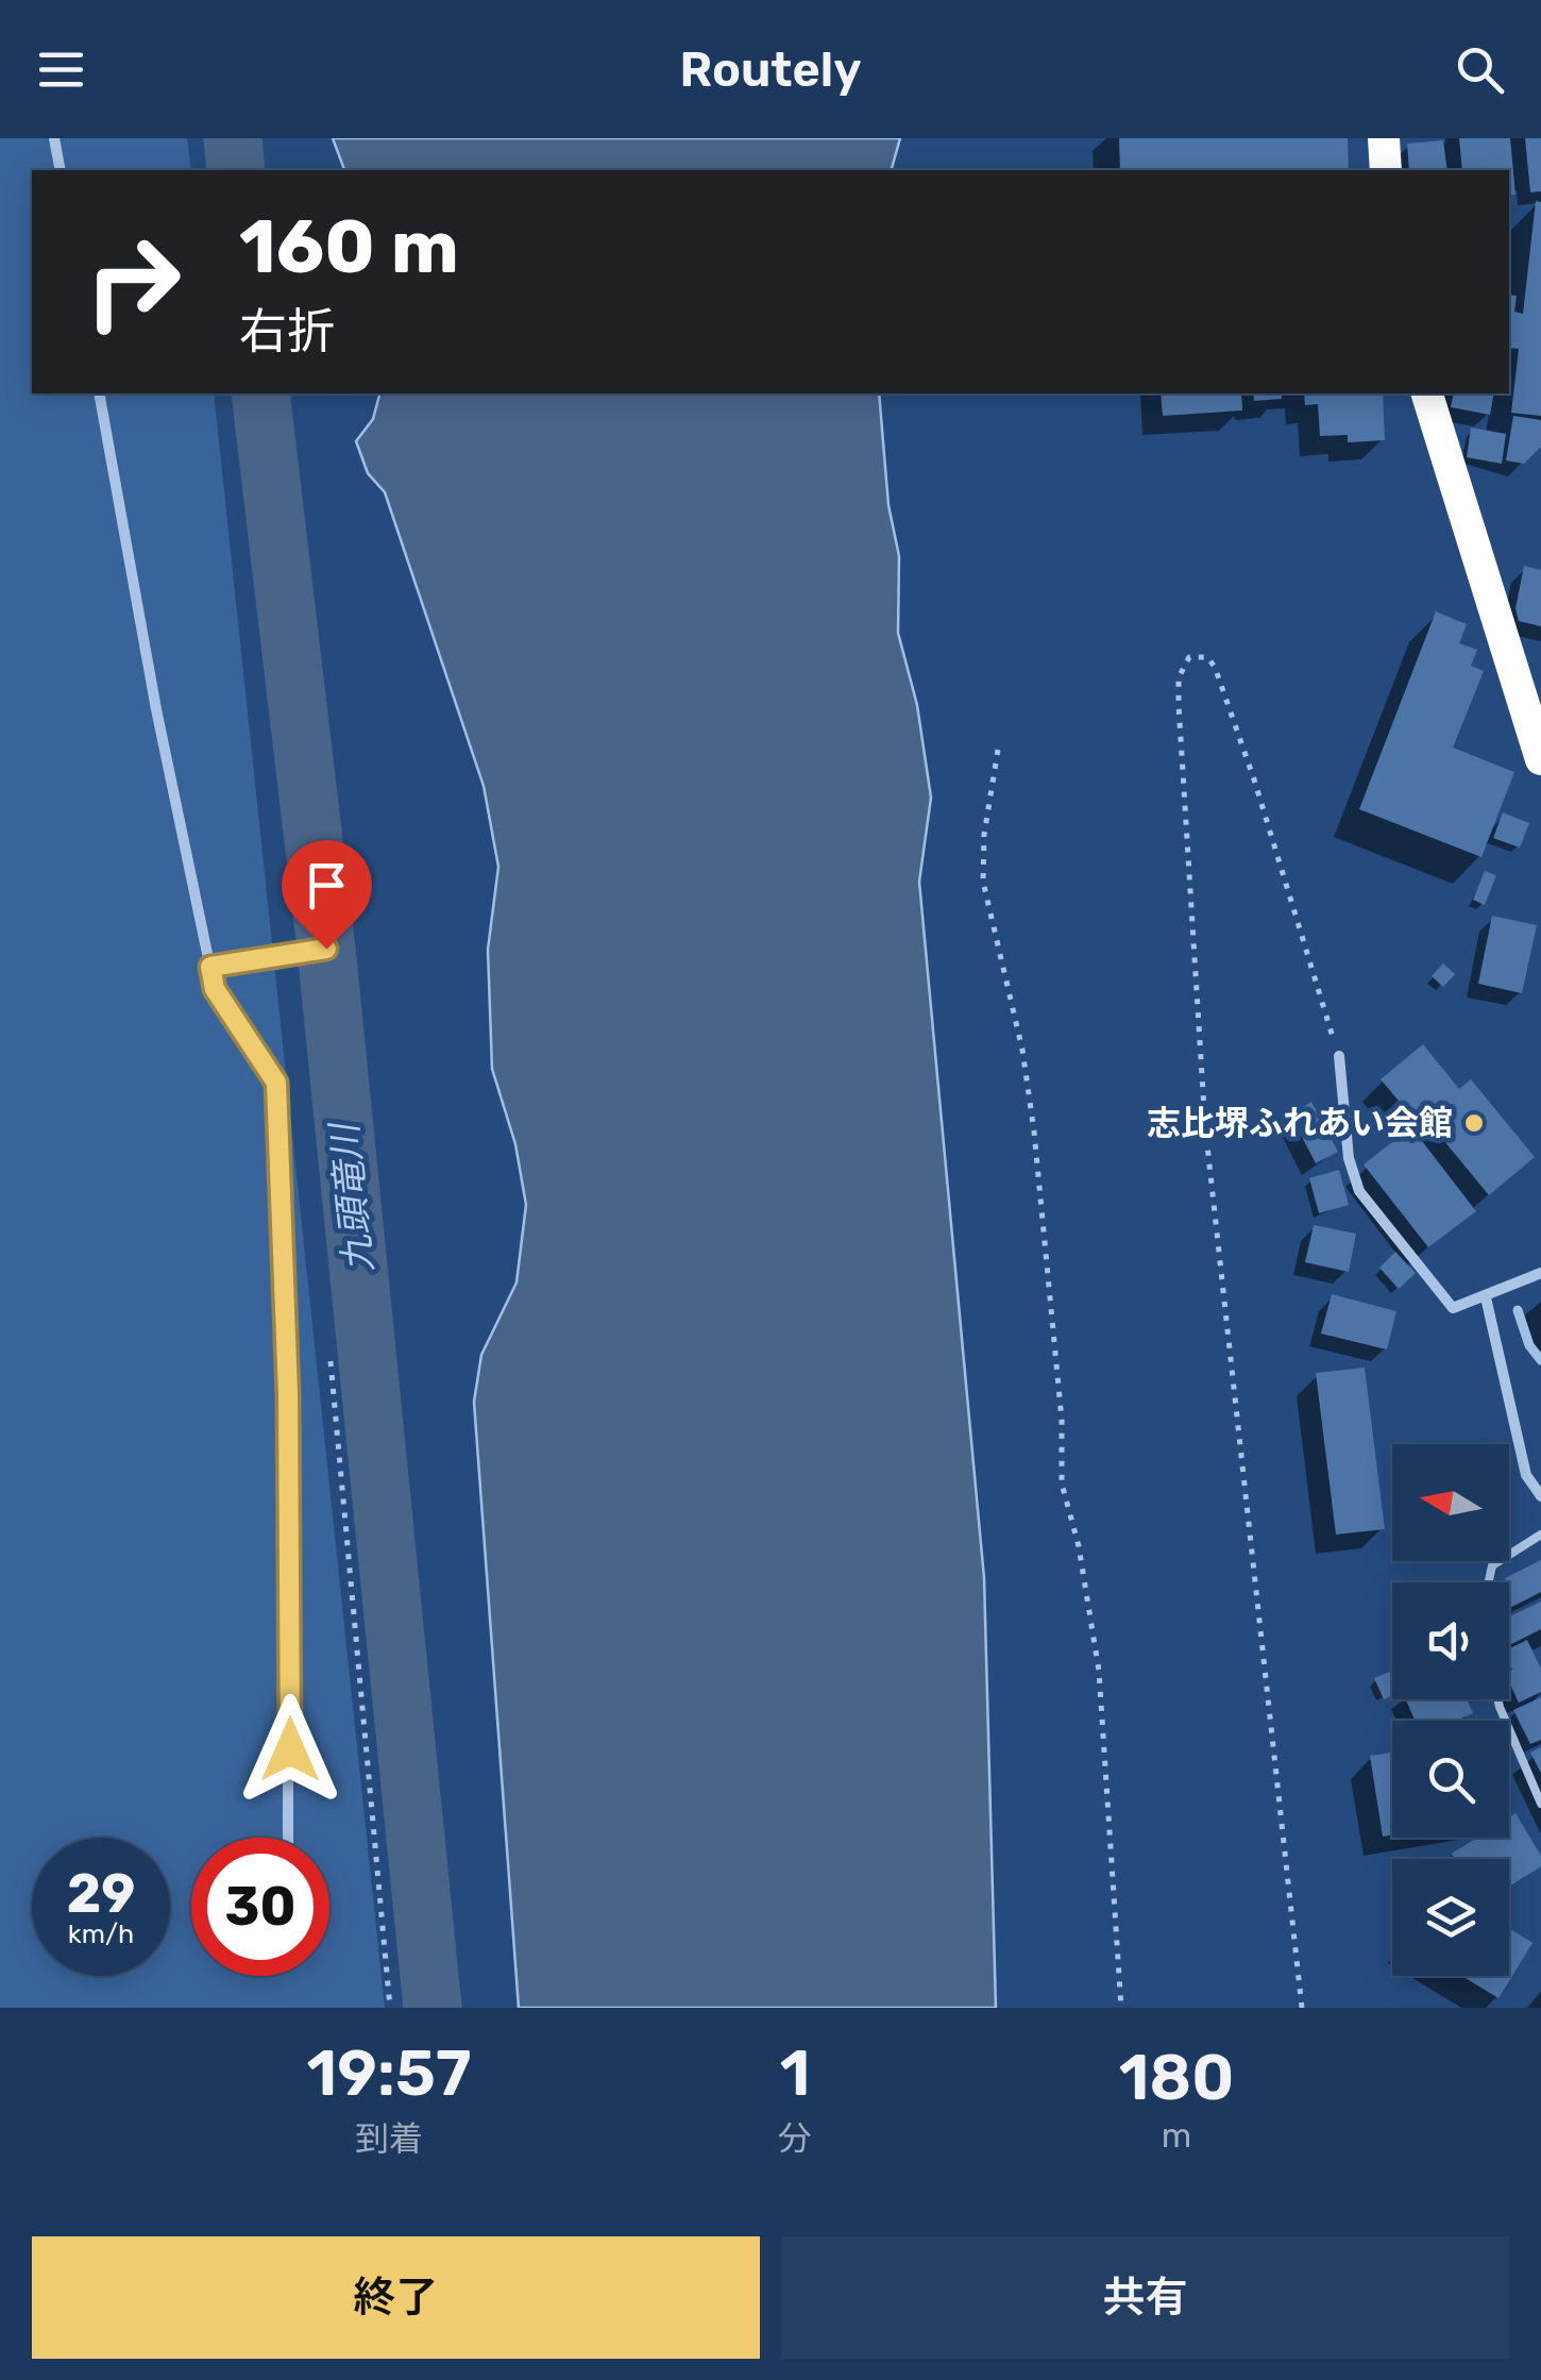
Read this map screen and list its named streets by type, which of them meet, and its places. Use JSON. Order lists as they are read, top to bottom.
{
  "water": ["九頭竜川"],
  "places": ["志比堺ふれあい会館"],
  "north": "left",
  "page": {
    "header": "Routely",
    "turn": ["160 m", "右折"],
    "speed": "29 km/h",
    "limit": "30",
    "eta": [
      "19:57",
      "到着",
      "1",
      "分",
      "180",
      "m"
    ],
    "buttons": ["終了", "共有"]
  }
}
